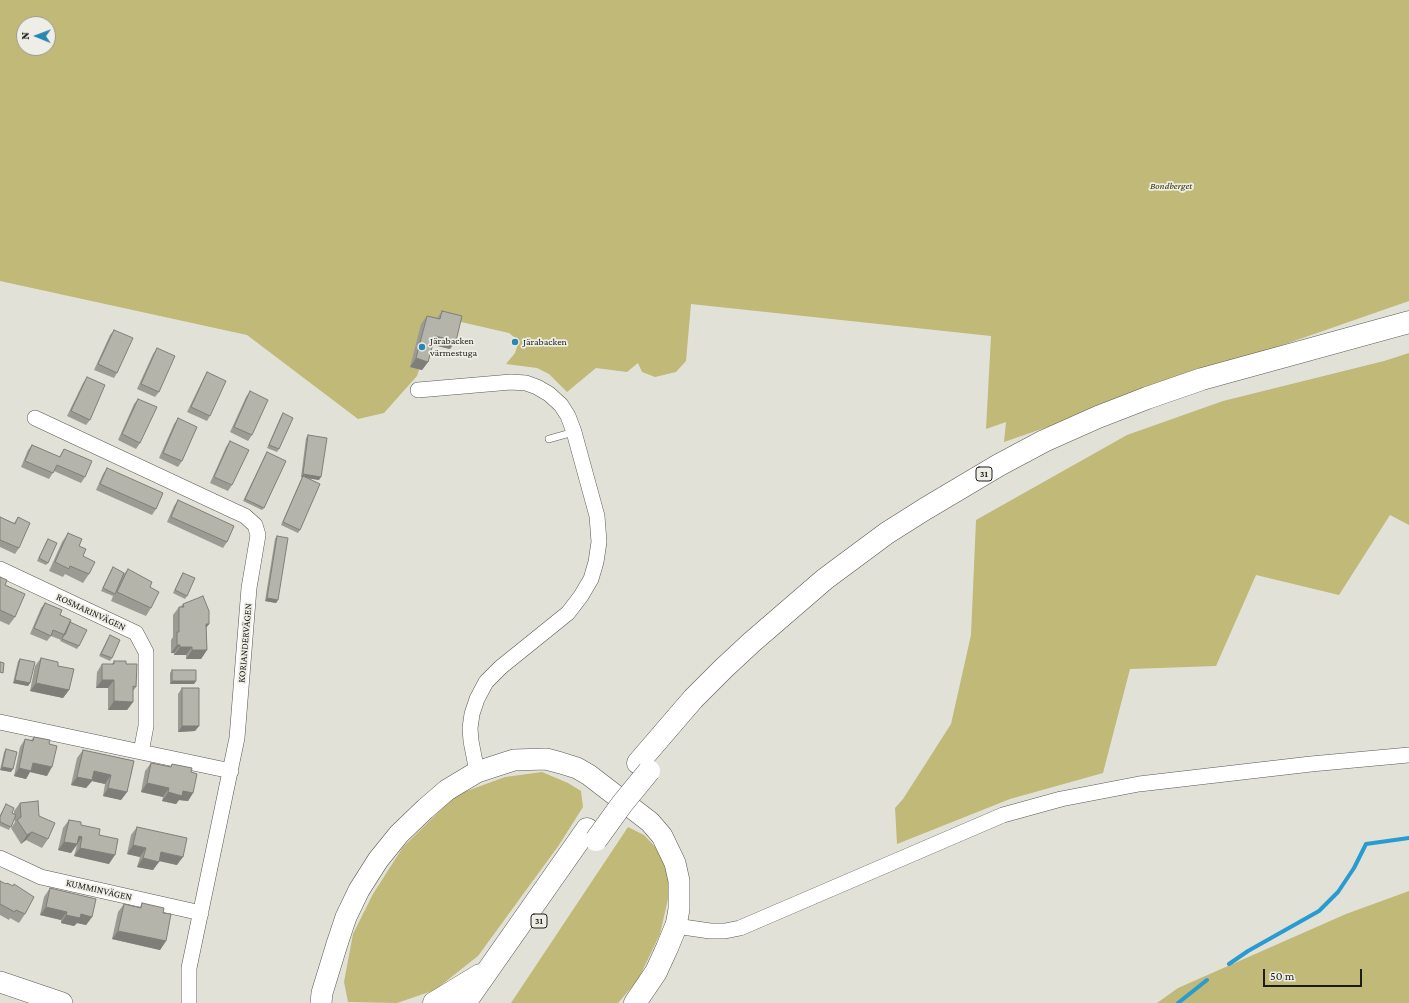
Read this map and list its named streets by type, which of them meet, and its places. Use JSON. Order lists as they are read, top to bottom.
{
  "streets": {
    "highway": ["31"],
    "street": ["ROSMARINVÄGEN", "KORIANDERVÄGEN", "KUMMINVÄGEN"]
  },
  "crossings": [
    ["KORIANDERVÄGEN", "KUMMINVÄGEN"]
  ],
  "parks": ["Bondberget"],
  "places": ["Järabacken", "Järabacken värmestuga"],
  "scale_bar": "50 m",
  "north": "left"
}
